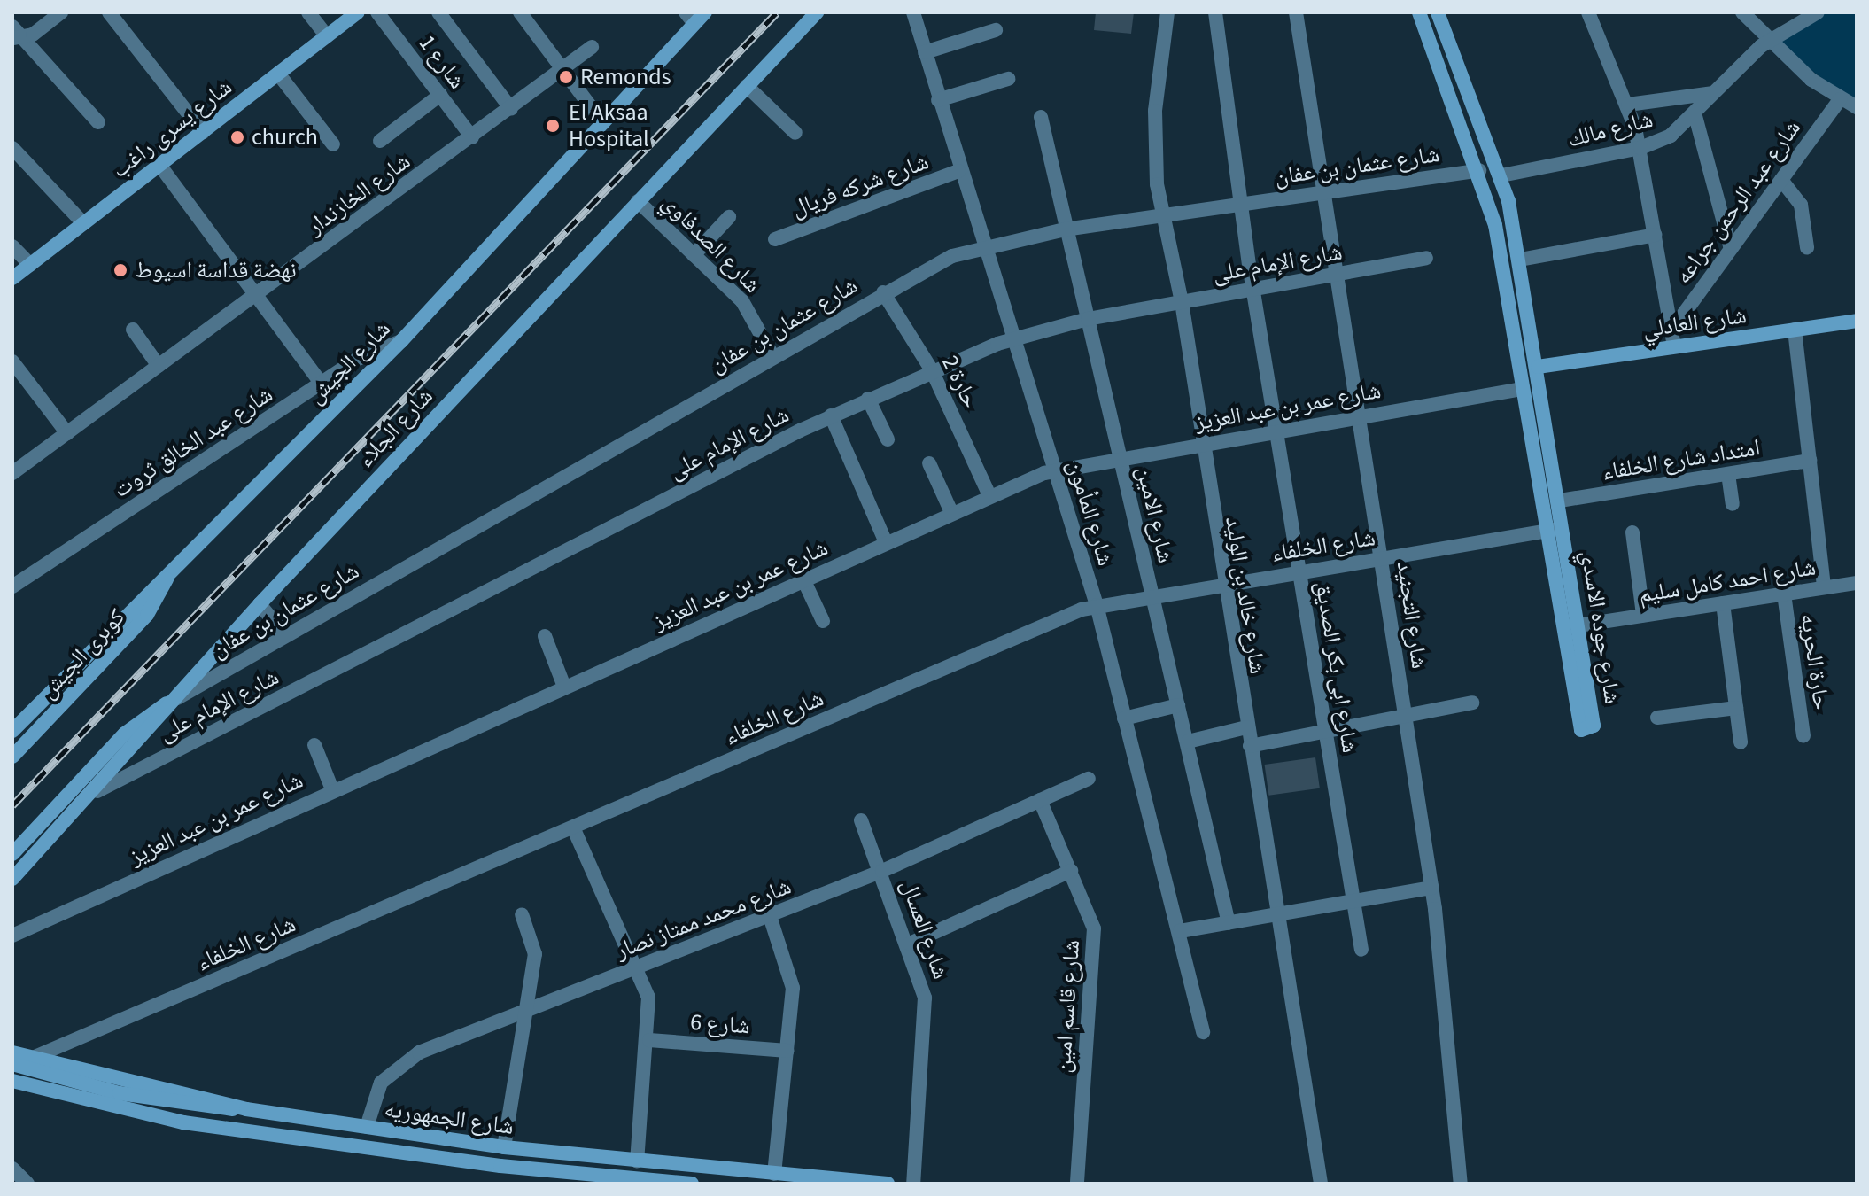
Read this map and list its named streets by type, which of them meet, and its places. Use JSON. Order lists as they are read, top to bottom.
{
  "streets": {
    "street": [
      "شارع 1",
      "شارع يسرى راغب",
      "شارع مالك",
      "شارع عثمان بن عفان",
      "شارع شركه فريال",
      "شارع الخازندار",
      "شارع عبد الرحمن جراعه",
      "شارع الصدفاوي",
      "شارع الإمام على",
      "شارع العادلي",
      "شارع الجيش",
      "حارة 2",
      "شارع عمر بن عبد العزيز",
      "شارع الجلاء",
      "شارع عبد الخالق ثروت",
      "امتداد شارع الخلفاء",
      "شارع المأمون",
      "شارع الامين",
      "شارع الخلفاء",
      "شارع احمد كامل سليم",
      "شارع خالد بن الوليد",
      "شارع التجنيد",
      "شارع جوده الاسدي",
      "كوبرى الجيش",
      "حارة الحريه",
      "شارع ابى بكر الصديق",
      "شارع محمد ممتاز نصار",
      "شارع العسال",
      "شارع قاسم امين",
      "شارع 6",
      "شارع الجمهوريه"
    ]
  },
  "crossings": [
    ["شارع 1", "شارع الخازندار"],
    ["شارع مالك", "شارع جوده الاسدي"],
    ["شارع عثمان بن عفان", "شارع الصدفاوي"],
    ["شارع عثمان بن عفان", "حارة 2"],
    ["شارع عثمان بن عفان", "شارع الجلاء"],
    ["شارع عثمان بن عفان", "شارع المأمون"],
    ["شارع عثمان بن عفان", "شارع الامين"],
    ["شارع عثمان بن عفان", "شارع خالد بن الوليد"],
    ["شارع عثمان بن عفان", "شارع التجنيد"],
    ["شارع عثمان بن عفان", "شارع جوده الاسدي"],
    ["شارع عثمان بن عفان", "شارع ابى بكر الصديق"],
    ["شارع شركه فريال", "شارع المأمون"],
    ["شارع الصدفاوي", "شارع الجلاء"],
    ["شارع الإمام على", "حارة 2"],
    ["شارع الإمام على", "شارع الجلاء"],
    ["شارع الإمام على", "شارع المأمون"],
    ["شارع الإمام على", "شارع الامين"],
    ["شارع الإمام على", "شارع خالد بن الوليد"],
    ["شارع الإمام على", "شارع التجنيد"],
    ["شارع الإمام على", "شارع ابى بكر الصديق"],
    ["شارع العادلي", "شارع جوده الاسدي"],
    ["شارع الجيش", "شارع عبد الخالق ثروت"],
    ["شارع الجيش", "كوبرى الجيش"],
    ["حارة 2", "شارع عمر بن عبد العزيز"],
    ["شارع عمر بن عبد العزيز", "شارع المأمون"],
    ["شارع عمر بن عبد العزيز", "شارع الامين"],
    ["شارع عمر بن عبد العزيز", "شارع خالد بن الوليد"],
    ["شارع عمر بن عبد العزيز", "شارع التجنيد"],
    ["شارع عمر بن عبد العزيز", "شارع جوده الاسدي"],
    ["شارع عمر بن عبد العزيز", "شارع ابى بكر الصديق"],
    ["امتداد شارع الخلفاء", "شارع جوده الاسدي"],
    ["شارع المأمون", "شارع الخلفاء"],
    ["شارع الامين", "شارع الخلفاء"],
    ["شارع الخلفاء", "شارع خالد بن الوليد"],
    ["شارع الخلفاء", "شارع التجنيد"],
    ["شارع الخلفاء", "شارع جوده الاسدي"],
    ["شارع الخلفاء", "شارع ابى بكر الصديق"],
    ["شارع الخلفاء", "شارع الجمهوريه"],
    ["شارع احمد كامل سليم", "شارع جوده الاسدي"],
    ["شارع احمد كامل سليم", "حارة الحريه"],
    ["شارع محمد ممتاز نصار", "شارع العسال"],
    ["شارع محمد ممتاز نصار", "شارع قاسم امين"],
    ["شارع محمد ممتاز نصار", "شارع الجمهوريه"]
  ],
  "places": [
    "Remonds",
    "El Aksaa Hospital",
    "church",
    "نهضة قداسة اسيوط"
  ]
}
